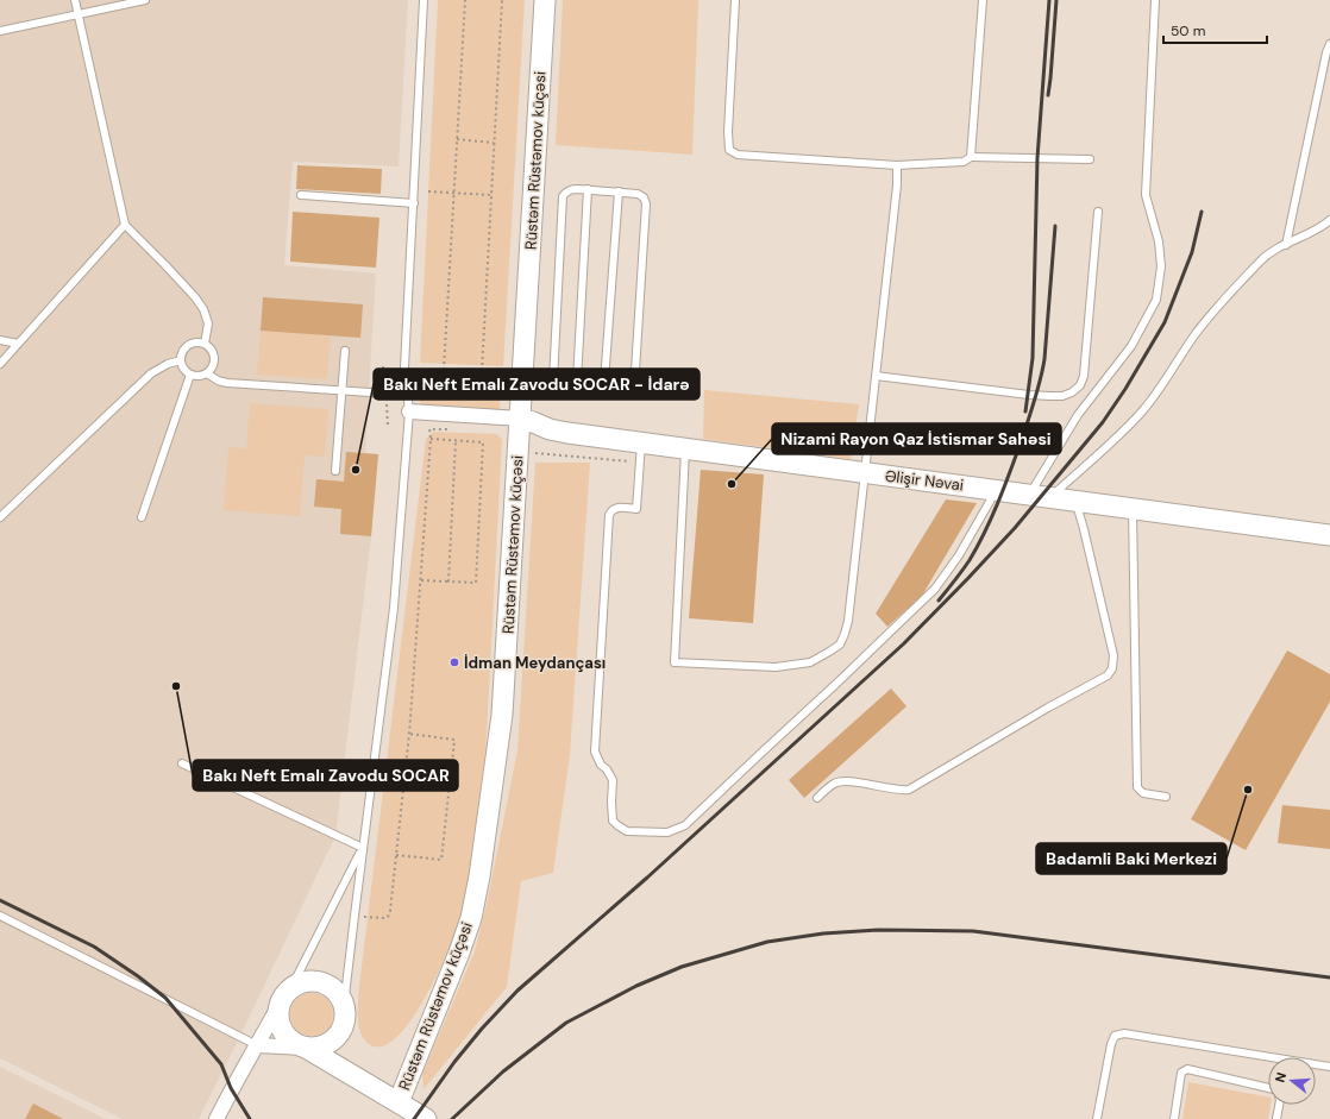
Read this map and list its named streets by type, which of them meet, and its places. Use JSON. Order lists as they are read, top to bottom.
{
  "streets": {
    "street": ["Rüstəm Rüstəmov küçəsi", "Əlişir Nəvai"]
  },
  "crossings": [
    ["Rüstəm Rüstəmov küçəsi", "Əlişir Nəvai"]
  ],
  "places": [
    "Bakı Neft Emalı Zavodu SOCAR - İdarə",
    "Nizami Rayon Qaz İstismar Sahəsi",
    "İdman Meydançası",
    "Bakı Neft Emalı Zavodu SOCAR",
    "Badamli Baki Merkezi"
  ],
  "scale_bar": "50 m",
  "north": "left"
}
